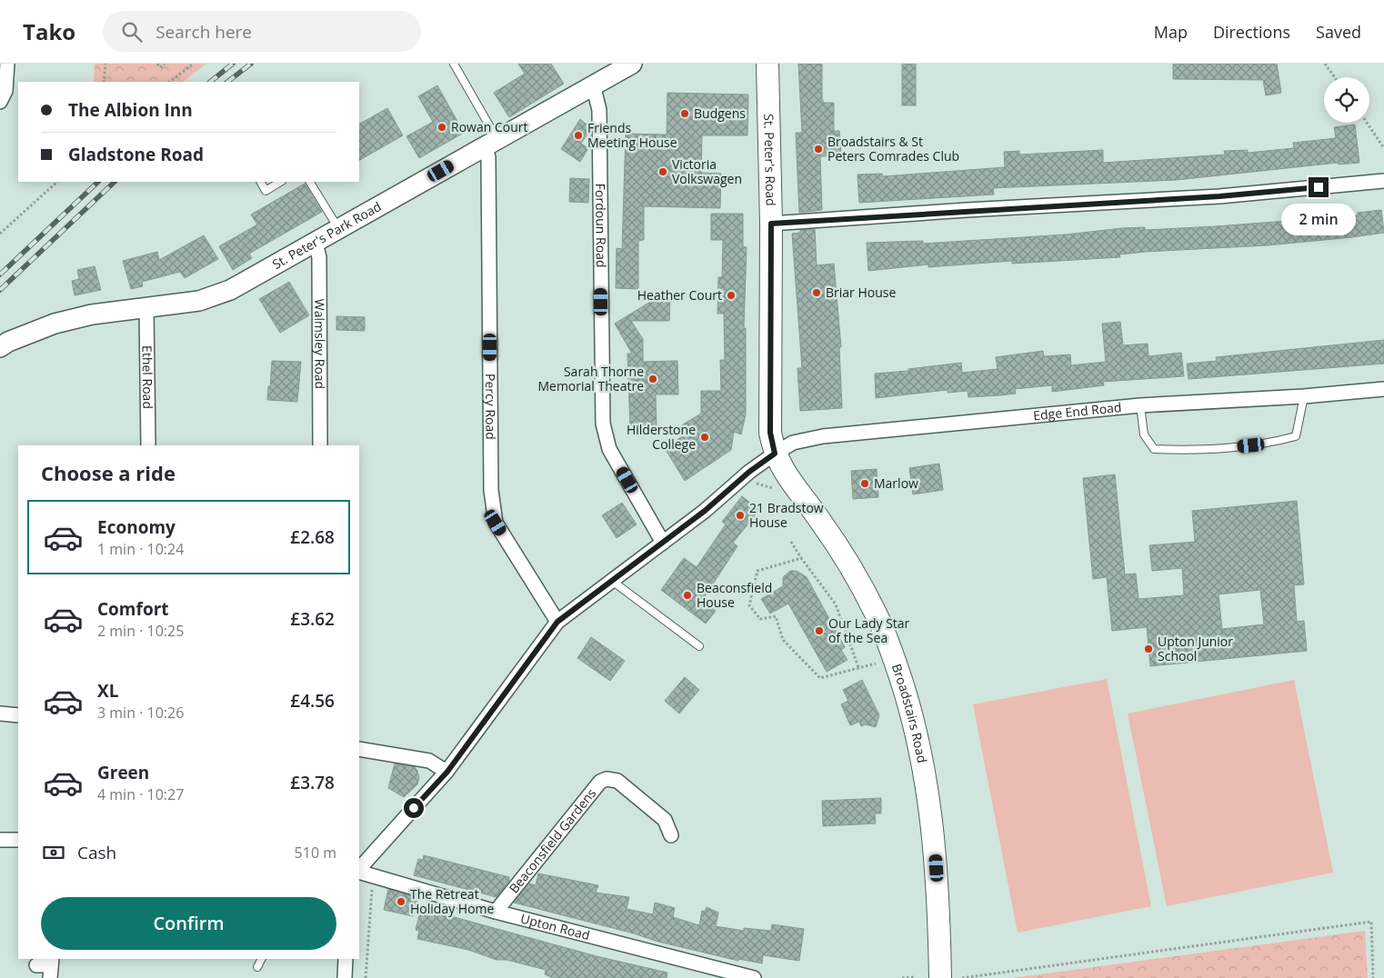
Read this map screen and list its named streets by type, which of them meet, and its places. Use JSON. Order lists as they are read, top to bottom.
{
  "streets": {
    "main road": ["St. Peter's Road", "St. Peter's Park Road", "Broadstairs Road"],
    "street": [
      "Fordoun Road",
      "Walmsley Road",
      "Ethel Road",
      "Percy Road",
      "Edge End Road",
      "Beaconsfield Gardens",
      "Upton Road"
    ]
  },
  "crossings": [
    ["St. Peter's Road", "Edge End Road"],
    ["St. Peter's Road", "Broadstairs Road"],
    ["Fordoun Road", "St. Peter's Park Road"],
    ["St. Peter's Park Road", "Walmsley Road"],
    ["St. Peter's Park Road", "Ethel Road"],
    ["St. Peter's Park Road", "Percy Road"],
    ["Edge End Road", "Broadstairs Road"],
    ["Beaconsfield Gardens", "Upton Road"]
  ],
  "places": [
    "Budgens",
    "Rowan Court",
    "Friends Meeting House",
    "Broadstairs & St Peters Comrades Club",
    "Victoria Volkswagen",
    "Briar House",
    "Heather Court",
    "Sarah Thorne Memorial Theatre",
    "Hilderstone College",
    "Marlow",
    "21 Bradstow House",
    "Beaconsfield House",
    "Our Lady Star of the Sea",
    "Upton Junior School",
    "The Retreat Holiday Home"
  ],
  "page": {
    "header": "Tako",
    "search": "Search here",
    "nav": ["Map", "Directions", "Saved"],
    "banner": ["The Albion Inn", "Gladstone Road"],
    "bubble": "2 min",
    "heading": "Choose a ride",
    "list": [
      {
        "name": "Economy",
        "note": "1 min · 10:24",
        "value": "£2.68"
      },
      {
        "name": "Comfort",
        "note": "2 min · 10:25",
        "value": "£3.62"
      },
      {
        "name": "XL",
        "note": "3 min · 10:26",
        "value": "£4.56"
      },
      {
        "name": "Green",
        "note": "4 min · 10:27",
        "value": "£3.78"
      }
    ],
    "pay": ["Cash", "510 m"],
    "buttons": "Confirm"
  }
}
